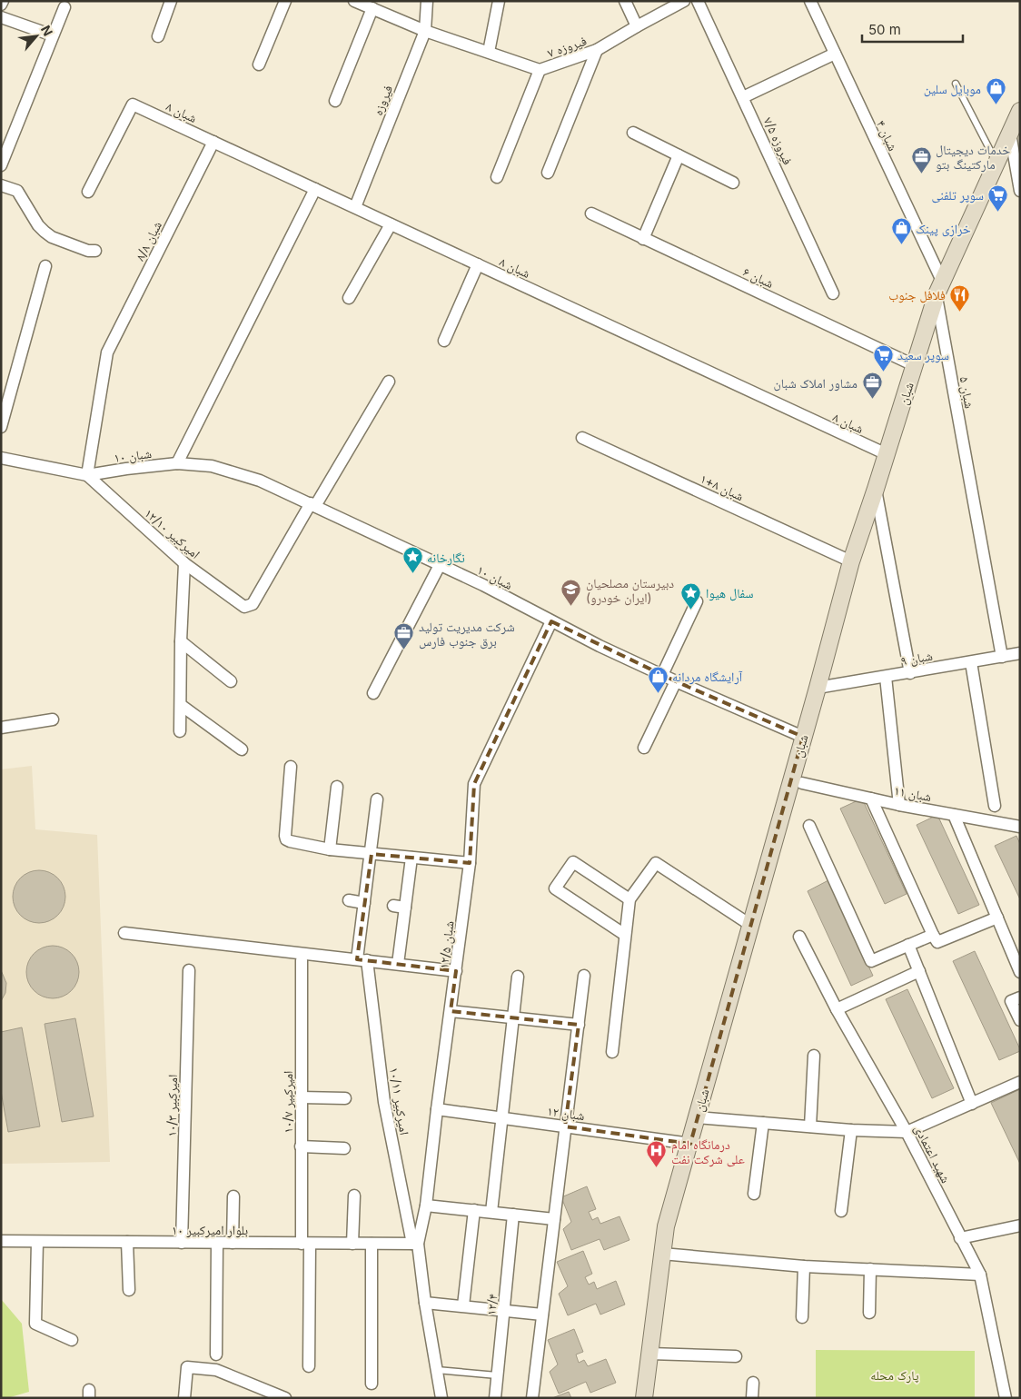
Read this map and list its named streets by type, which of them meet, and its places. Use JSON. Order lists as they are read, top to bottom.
{
  "streets": {
    "street": [
      "۷ فیروزه",
      "فیروزه",
      "۸ شبان",
      "۴ شبان",
      "۷/۵ فیروزه",
      "۸/۸ شبان",
      "۶ شبان",
      "۵ شبان",
      "شبان",
      "۱۰ شبان",
      "۱+۸ شبان",
      "۱۲/۱۰ امیرکبیر",
      "۹ شبان",
      "۱۱ شبان",
      "۱۲/۵ شبان",
      "۱۰/۱۱ امیرکبیر",
      "۱۰/۷ امیرکبیر",
      "۱۰/۳ امیرکبیر",
      "۱۲ شبان",
      "شهید اعتمادی",
      "۱۰ بلوار امیرکبیر",
      "۱۲/۴"
    ]
  },
  "crossings": [
    ["۷ فیروزه", "فیروزه"],
    ["فیروزه", "۸ شبان"],
    ["۸ شبان", "۸/۸ شبان"],
    ["۸ شبان", "شبان"],
    ["۴ شبان", "۵ شبان"],
    ["۴ شبان", "شبان"],
    ["۸/۸ شبان", "۱۰ شبان"],
    ["۸/۸ شبان", "۱۲/۱۰ امیرکبیر"],
    ["۶ شبان", "شبان"],
    ["۵ شبان", "شبان"],
    ["۵ شبان", "۹ شبان"],
    ["شبان", "۱۰ شبان"],
    ["شبان", "۱+۸ شبان"],
    ["شبان", "۹ شبان"],
    ["شبان", "۱۲ شبان"],
    ["۱۰ شبان", "۱۲/۱۰ امیرکبیر"],
    ["۱۰ شبان", "۱۲/۵ شبان"],
    ["۱۲/۵ شبان", "۱۰/۱۱ امیرکبیر"],
    ["۱۲/۵ شبان", "۱۲ شبان"],
    ["۱۲/۵ شبان", "۱۰ بلوار امیرکبیر"],
    ["۱۰/۱۱ امیرکبیر", "۱۰ بلوار امیرکبیر"],
    ["۱۰/۷ امیرکبیر", "۱۰ بلوار امیرکبیر"],
    ["۱۰/۳ امیرکبیر", "۱۰ بلوار امیرکبیر"]
  ],
  "parks": ["پارک محله"],
  "places": {
    "shop": ["موبایل سلین", "خرازی پینک", "آرایشگاه مردانه"],
    "office": ["خدمات دیجیتال مارکتینگ بتو", "مشاور املاک شبان", "شرکت مدیریت تولید برق جنوب فارس"],
    "supermarket": ["سوپر تلفنی", "سوپر سعید"],
    "restaurant": ["فلافل جنوب"],
    "place": ["نگارخانه", "سفال هیوا"],
    "school or university": ["دبیرستان مصلحیان (ایران خودرو)"],
    "hospital": ["درمانگاه امام علی شرکت نفت"]
  },
  "scale_bar": "50 m",
  "north": "top right"
}
